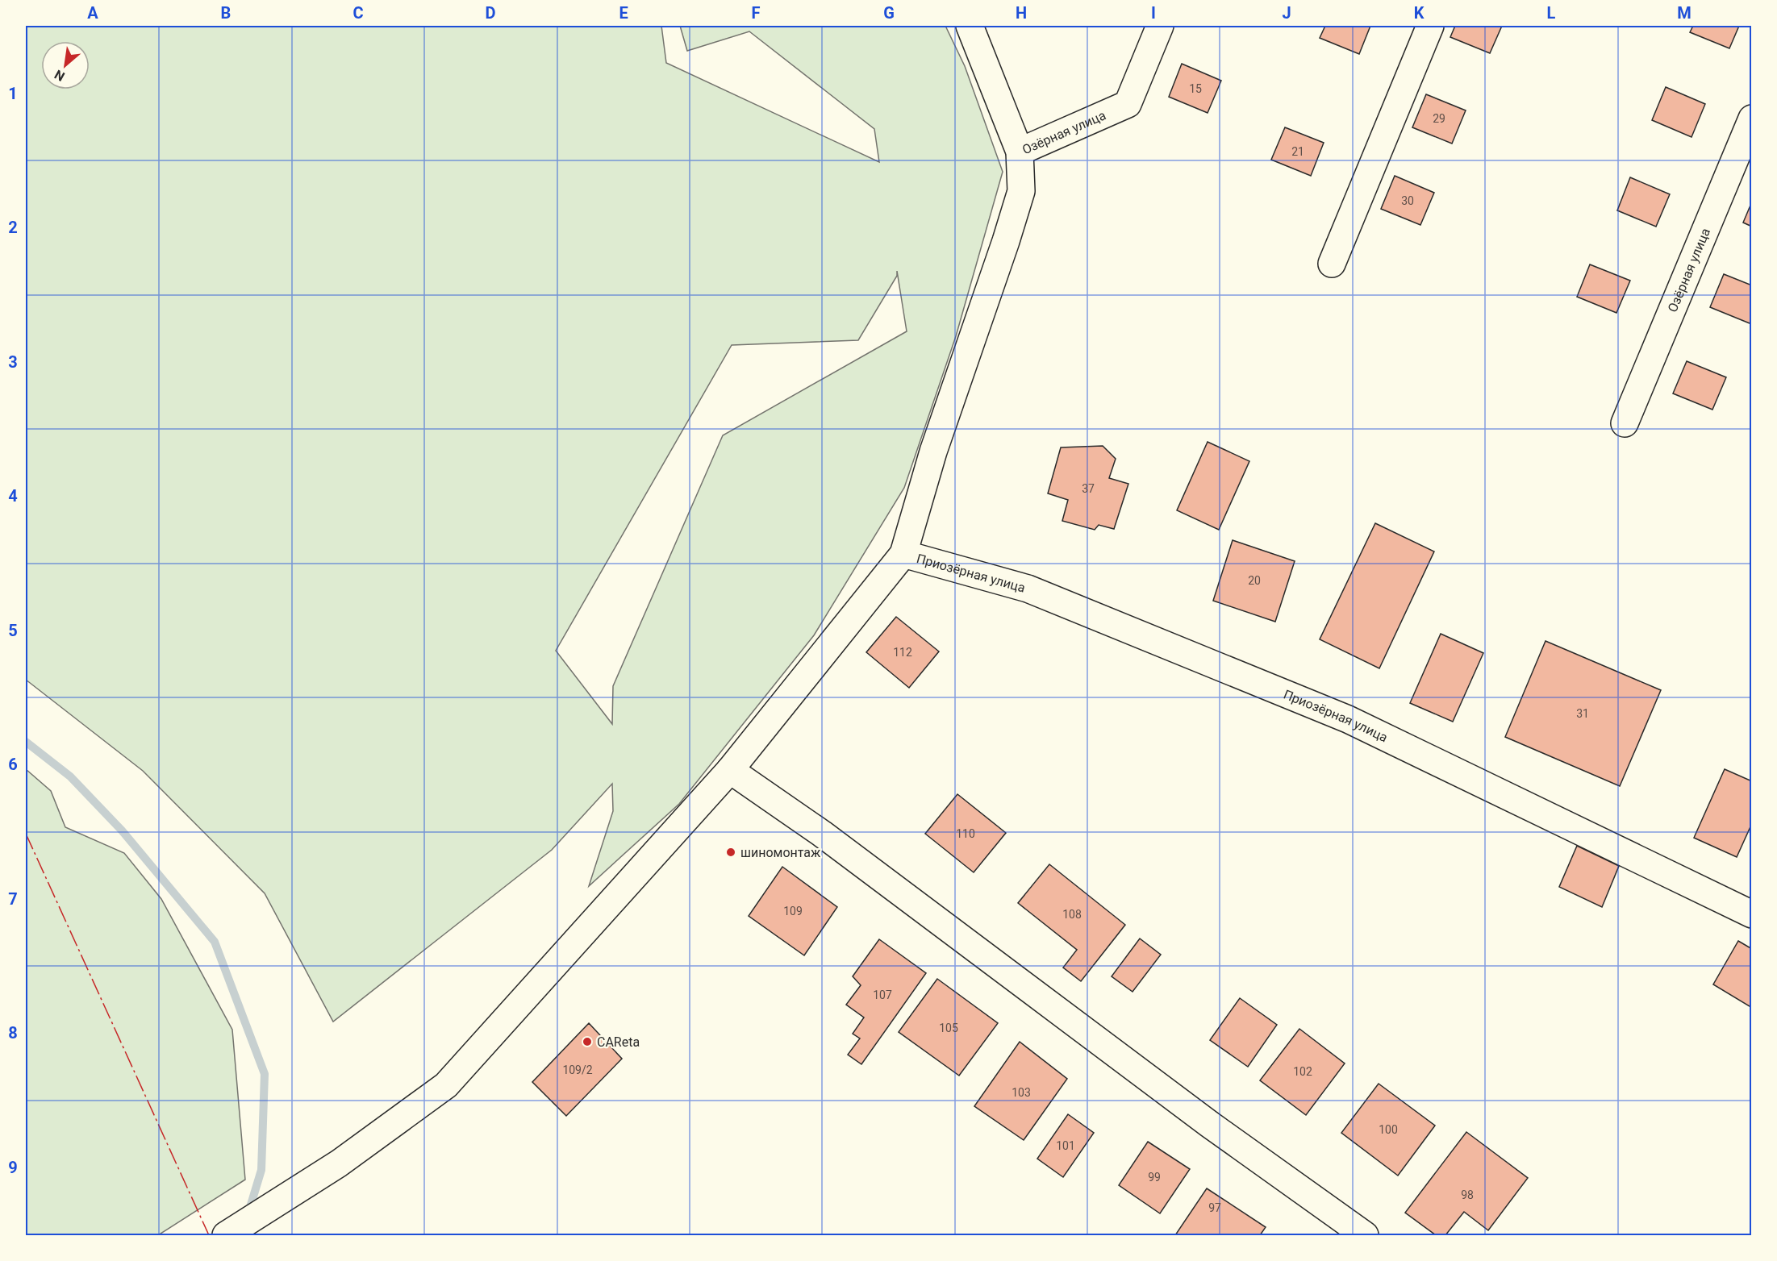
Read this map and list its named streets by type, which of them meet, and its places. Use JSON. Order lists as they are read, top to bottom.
{
  "streets": {
    "street": ["Озёрная улица", "Приозёрная улица"]
  },
  "places": ["шиномонтаж", "CAReta"],
  "house_numbers": [
    "15",
    "29",
    "21",
    "30",
    "37",
    "20",
    "112",
    "31",
    "110",
    "109",
    "108",
    "107",
    "105",
    "109/2",
    "102",
    "103",
    "100",
    "101",
    "99",
    "98",
    "97"
  ],
  "north": "bottom left",
  "grid": {
    "columns": [
      "A",
      "B",
      "C",
      "D",
      "E",
      "F",
      "G",
      "H",
      "I",
      "J",
      "K",
      "L",
      "M"
    ],
    "rows": [
      "1",
      "2",
      "3",
      "4",
      "5",
      "6",
      "7",
      "8",
      "9"
    ]
  }
}
